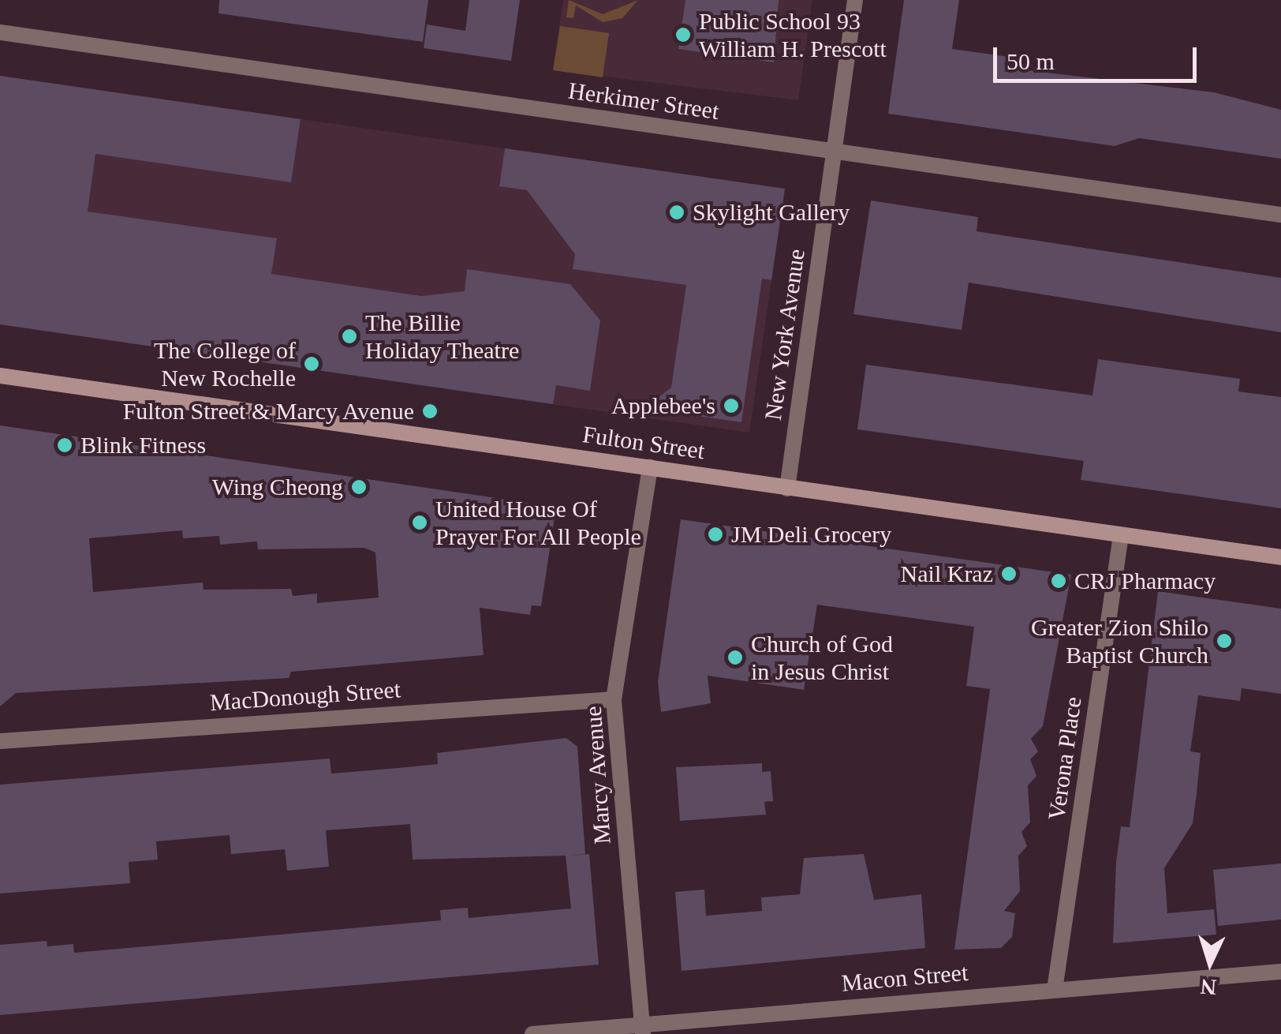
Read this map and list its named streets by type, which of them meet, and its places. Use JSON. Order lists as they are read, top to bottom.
{
  "streets": {
    "main road": ["Fulton Street"],
    "street": [
      "Herkimer Street",
      "New York Avenue",
      "MacDonough Street",
      "Verona Place",
      "Marcy Avenue",
      "Macon Street"
    ]
  },
  "crossings": [
    ["Herkimer Street", "New York Avenue"],
    ["New York Avenue", "Fulton Street"],
    ["Fulton Street", "Verona Place"],
    ["Fulton Street", "Marcy Avenue"],
    ["MacDonough Street", "Marcy Avenue"],
    ["Verona Place", "Macon Street"],
    ["Marcy Avenue", "Macon Street"]
  ],
  "places": [
    "Public School 93 William H. Prescott",
    "Skylight Gallery",
    "The Billie Holiday Theatre",
    "The College of New Rochelle",
    "Applebee's",
    "Fulton Street & Marcy Avenue",
    "Blink Fitness",
    "Wing Cheong",
    "United House Of Prayer For All People",
    "JM Deli Grocery",
    "Nail Kraz",
    "CRJ Pharmacy",
    "Greater Zion Shilo Baptist Church",
    "Church of God in Jesus Christ"
  ],
  "scale_bar": "50 m",
  "north": "bottom"
}
